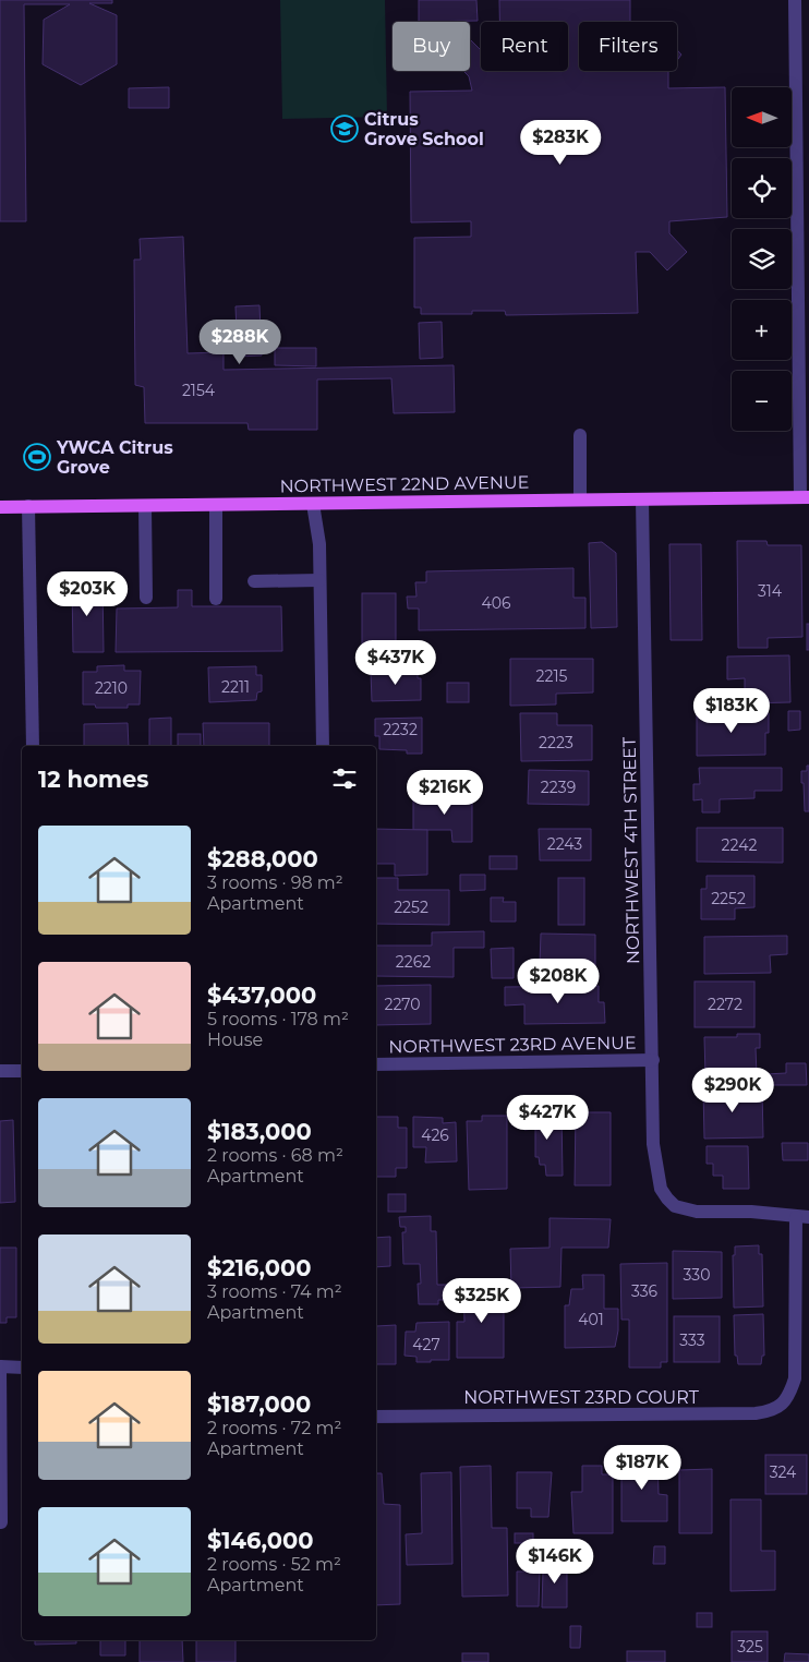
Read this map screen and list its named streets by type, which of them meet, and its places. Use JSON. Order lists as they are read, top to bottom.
{
  "streets": {
    "main road": ["NORTHWEST 22ND AVENUE"],
    "street": ["NORTHWEST 4TH STREET", "NORTHWEST 23RD AVENUE", "NORTHWEST 23RD COURT"]
  },
  "crossings": [
    ["NORTHWEST 22ND AVENUE", "NORTHWEST 4TH STREET"],
    ["NORTHWEST 4TH STREET", "NORTHWEST 23RD AVENUE"],
    ["NORTHWEST 4TH STREET", "NORTHWEST 23RD COURT"]
  ],
  "places": {
    "school or university": ["Citrus Grove School"],
    "sports": ["YWCA Citrus Grove"]
  },
  "house_numbers": [
    "2154",
    "314",
    "406",
    "2215",
    "2211",
    "2210",
    "2232",
    "2223",
    "2239",
    "2243",
    "2242",
    "2252",
    "2252",
    "2262",
    "2270",
    "2272",
    "426",
    "330",
    "336",
    "401",
    "333",
    "427",
    "324",
    "325"
  ],
  "north": "left",
  "page": {
    "chip": ["Buy", "Rent", "Filters"],
    "map_buttons": ["+", "−"],
    "price": [
      "$283K",
      "$288K",
      "$203K",
      "$437K",
      "$183K",
      "$216K",
      "$208K",
      "$290K",
      "$427K",
      "$325K",
      "$187K",
      "$146K"
    ],
    "heading": "12 homes",
    "list": [
      {
        "name": "$288,000",
        "note": "3 rooms · 98 m² · Apartment"
      },
      {
        "name": "$437,000",
        "note": "5 rooms · 178 m² · House"
      },
      {
        "name": "$183,000",
        "note": "2 rooms · 68 m² · Apartment"
      },
      {
        "name": "$216,000",
        "note": "3 rooms · 74 m² · Apartment"
      },
      {
        "name": "$187,000",
        "note": "2 rooms · 72 m² · Apartment"
      },
      {
        "name": "$146,000",
        "note": "2 rooms · 52 m² · Apartment"
      }
    ]
  }
}
